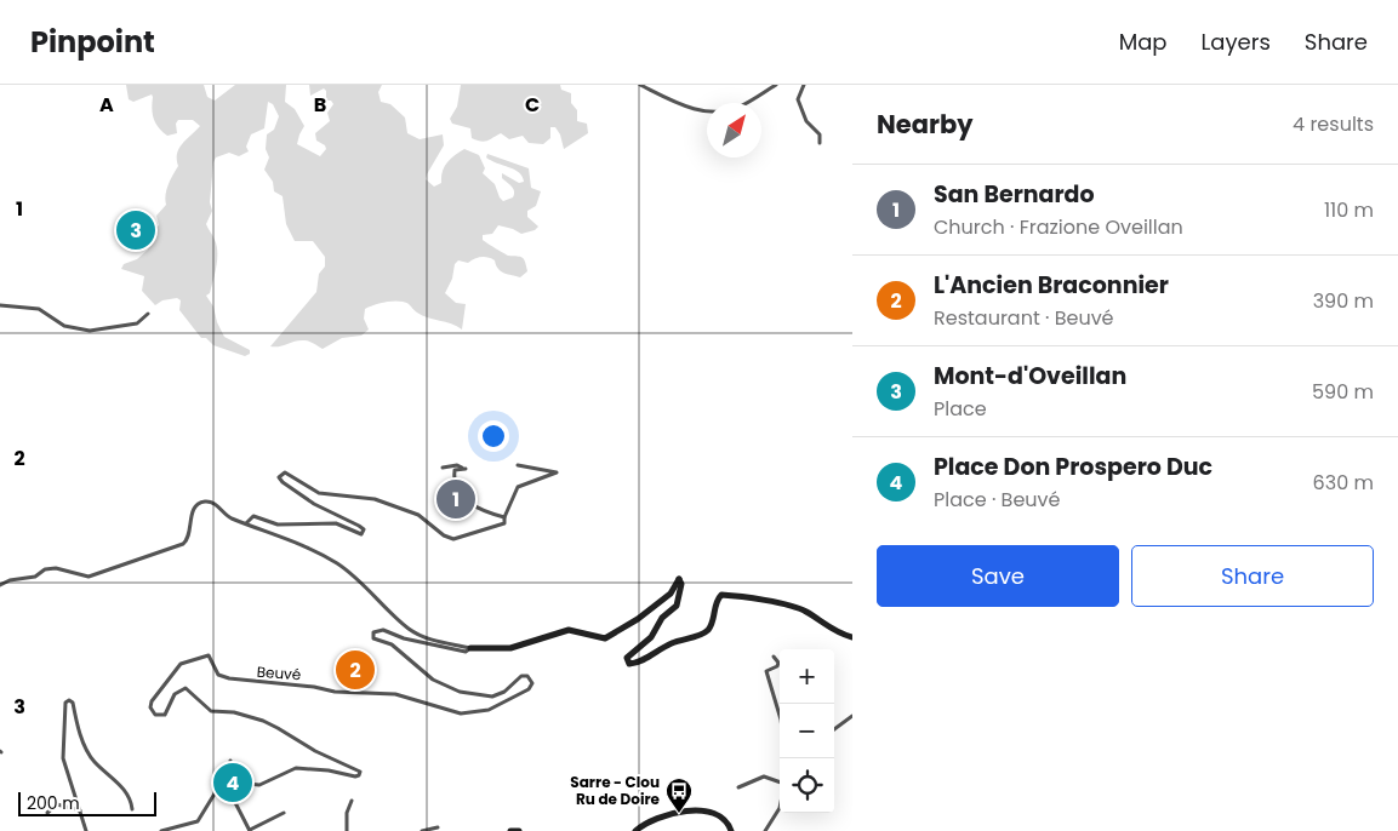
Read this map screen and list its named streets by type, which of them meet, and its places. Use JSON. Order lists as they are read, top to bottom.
{
  "streets": {
    "street": ["Beuvé"]
  },
  "places": {
    "bus stop": ["Sarre - Clou Ru de Doire"]
  },
  "scale_bar": "200 m",
  "north": "top right",
  "page": {
    "header": "Pinpoint",
    "nav": ["Map", "Layers", "Share"],
    "heading": ["Nearby", "4 results"],
    "list": [
      {
        "mark": "1",
        "name": "San Bernardo",
        "note": "Church · Frazione Oveillan",
        "value": "110 m"
      },
      {
        "mark": "2",
        "name": "L'Ancien Braconnier",
        "note": "Restaurant · Beuvé",
        "value": "390 m"
      },
      {
        "mark": "3",
        "name": "Mont-d'Oveillan",
        "note": "Place",
        "value": "590 m"
      },
      {
        "mark": "4",
        "name": "Place Don Prospero Duc",
        "note": "Place · Beuvé",
        "value": "630 m"
      }
    ],
    "pins": [
      "3",
      "1",
      "2",
      "4"
    ],
    "buttons": ["Save", "Share"],
    "map_buttons": ["+", "−"],
    "scale": "200 m"
  },
  "grid": {
    "columns": ["A", "B", "C"],
    "rows": ["1", "2", "3"]
  }
}
